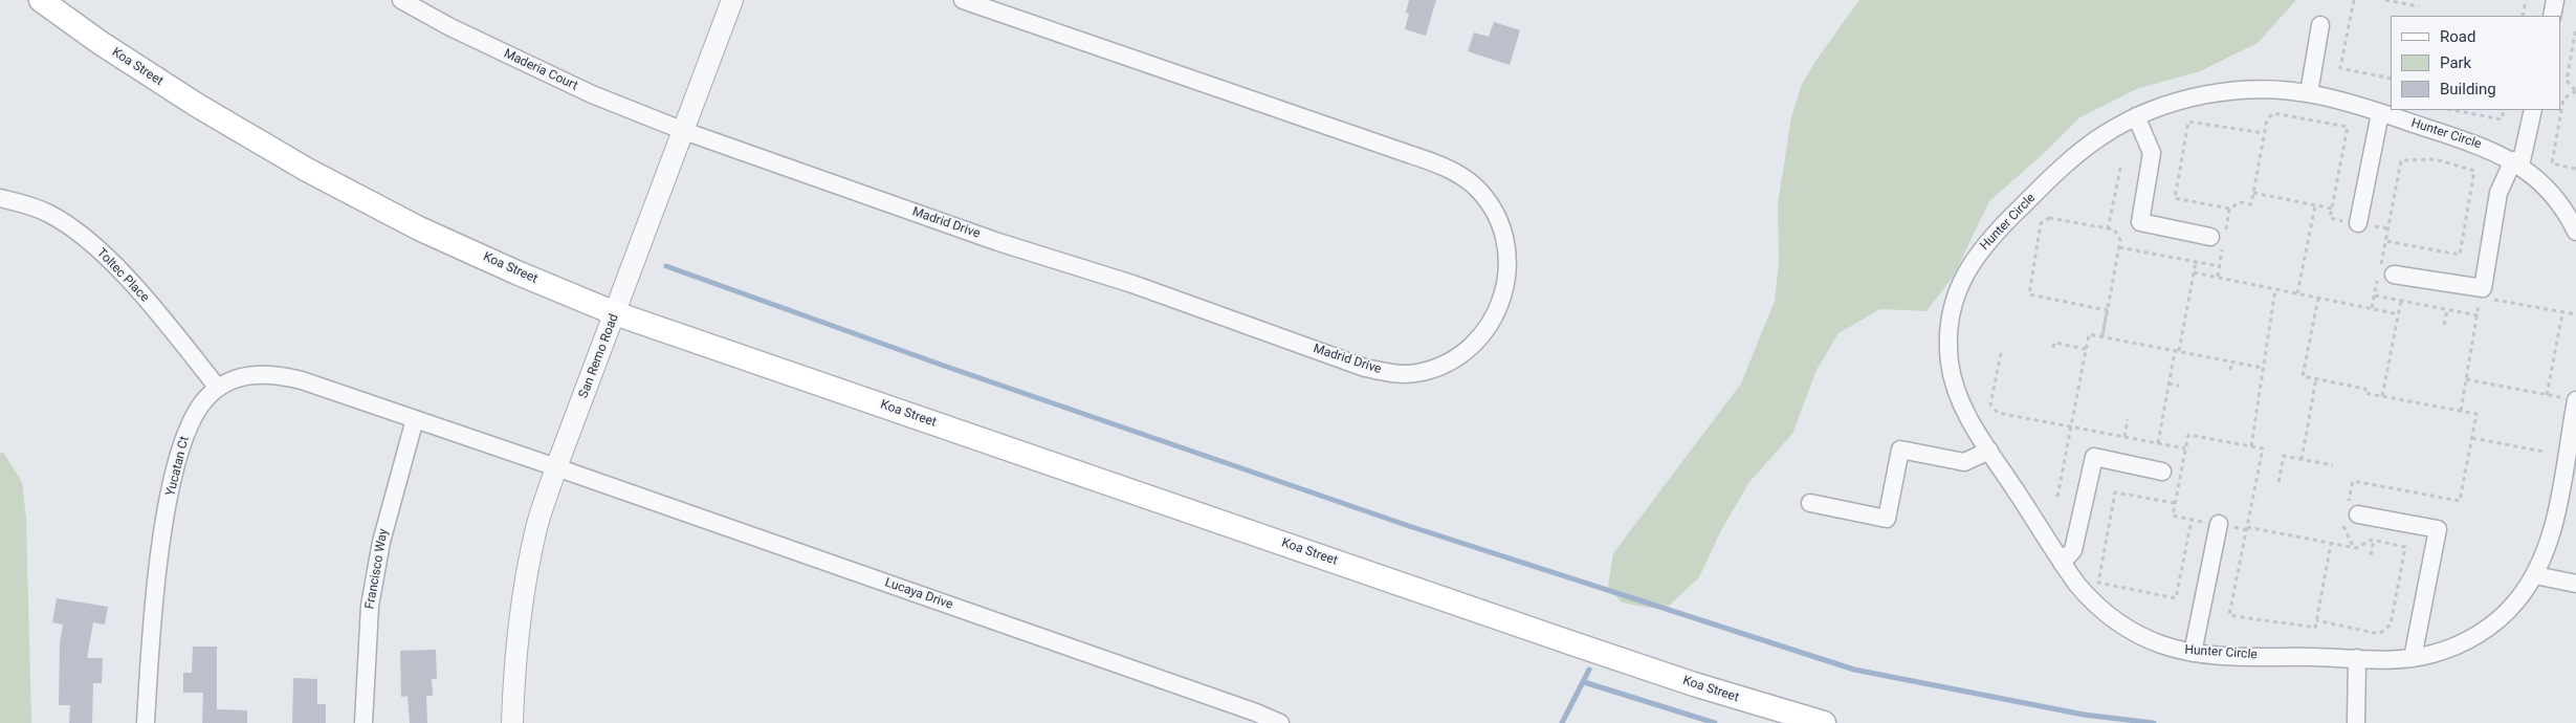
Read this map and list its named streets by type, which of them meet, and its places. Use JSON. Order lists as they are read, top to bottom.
{
  "streets": {
    "main road": ["Koa Street"],
    "street": [
      "Maderia Court",
      "Hunter Circle",
      "Madrid Drive",
      "Toltec Place",
      "San Remo Road",
      "Yucatan Ct",
      "Francisco Way",
      "Lucaya Drive"
    ]
  },
  "crossings": [
    ["Koa Street", "San Remo Road"],
    ["Maderia Court", "Madrid Drive"],
    ["Maderia Court", "San Remo Road"],
    ["Madrid Drive", "San Remo Road"],
    ["Toltec Place", "Yucatan Ct"],
    ["San Remo Road", "Yucatan Ct"],
    ["San Remo Road", "Lucaya Drive"],
    ["Yucatan Ct", "Francisco Way"],
    ["Yucatan Ct", "Lucaya Drive"]
  ],
  "legend": ["Road", "Park", "Building"]
}
